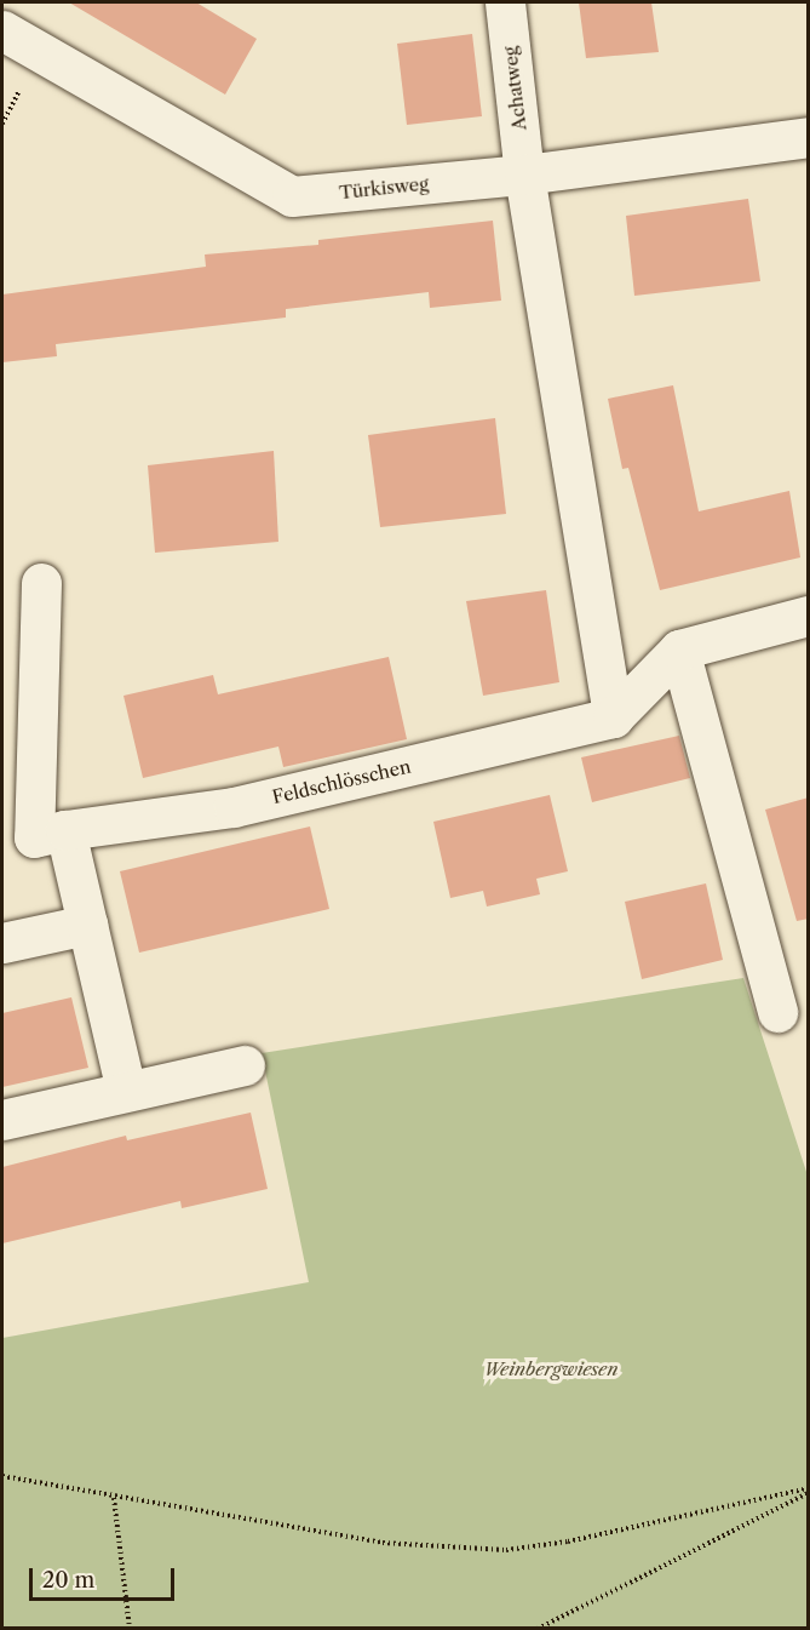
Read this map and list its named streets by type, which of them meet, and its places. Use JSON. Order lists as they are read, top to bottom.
{
  "streets": {
    "street": ["Achatweg", "Türkisweg", "Feldschlösschen"]
  },
  "crossings": [
    ["Achatweg", "Türkisweg"]
  ],
  "parks": ["Weinbergwiesen"],
  "scale_bar": "20 m"
}
